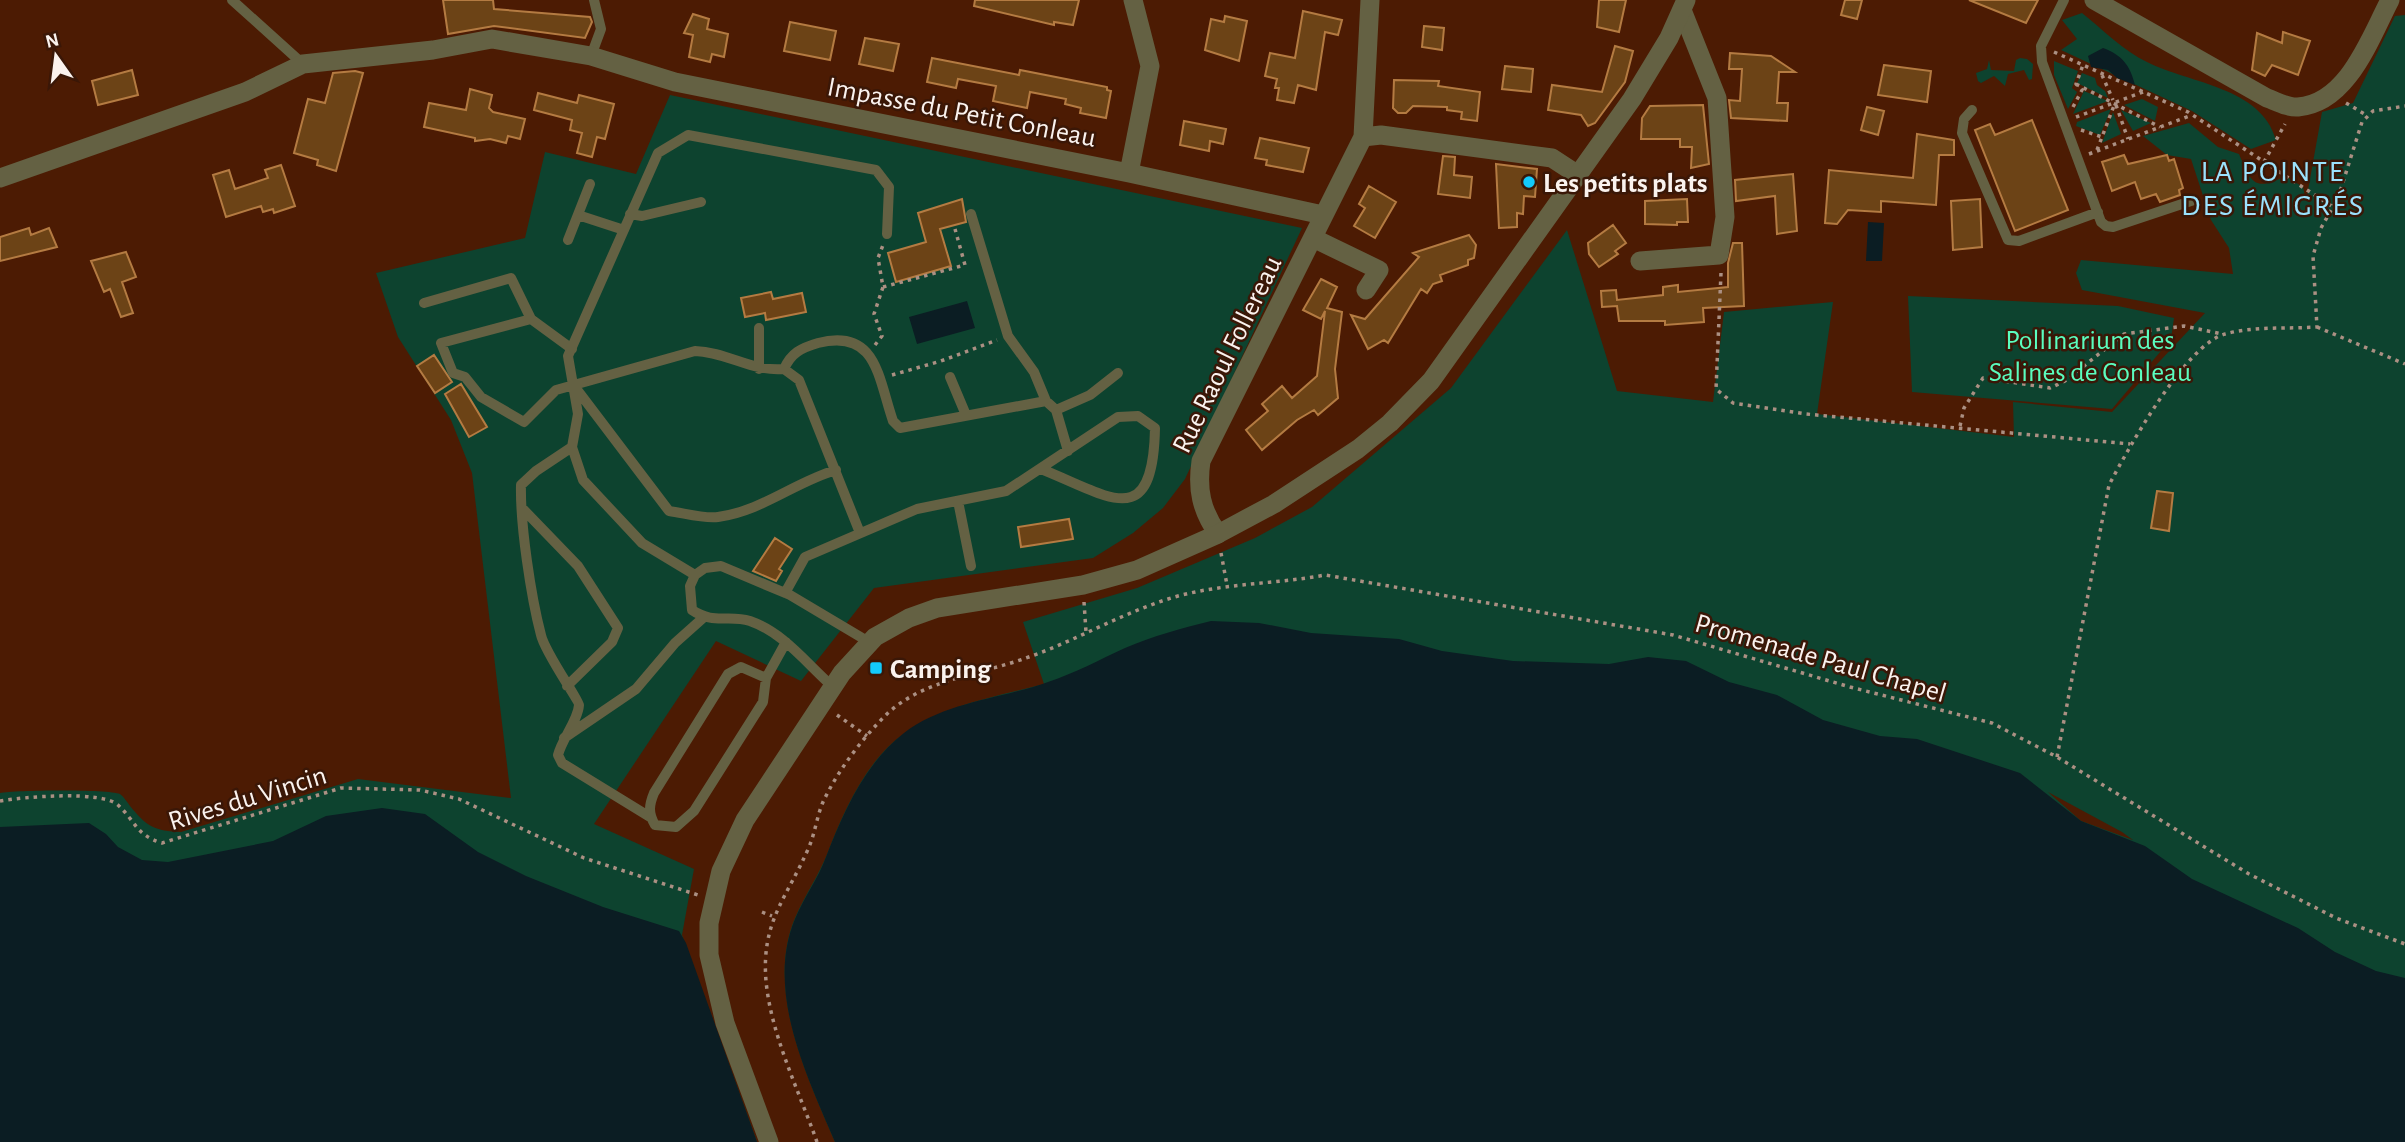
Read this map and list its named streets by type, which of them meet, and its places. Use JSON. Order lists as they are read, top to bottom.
{
  "streets": {
    "street": ["Impasse du Petit Conleau", "Rue Raoul Follereau"],
    "path": ["Promenade Paul Chapel", "Rives du Vincin"]
  },
  "crossings": [
    ["Impasse du Petit Conleau", "Rue Raoul Follereau"]
  ],
  "districts": ["LA POINTE DES ÉMIGRÉS"],
  "parks": ["Pollinarium des Salines de Conleau"],
  "places": {
    "other": ["Les petits plats"],
    "transit": ["Camping"]
  },
  "north": "top"
}
